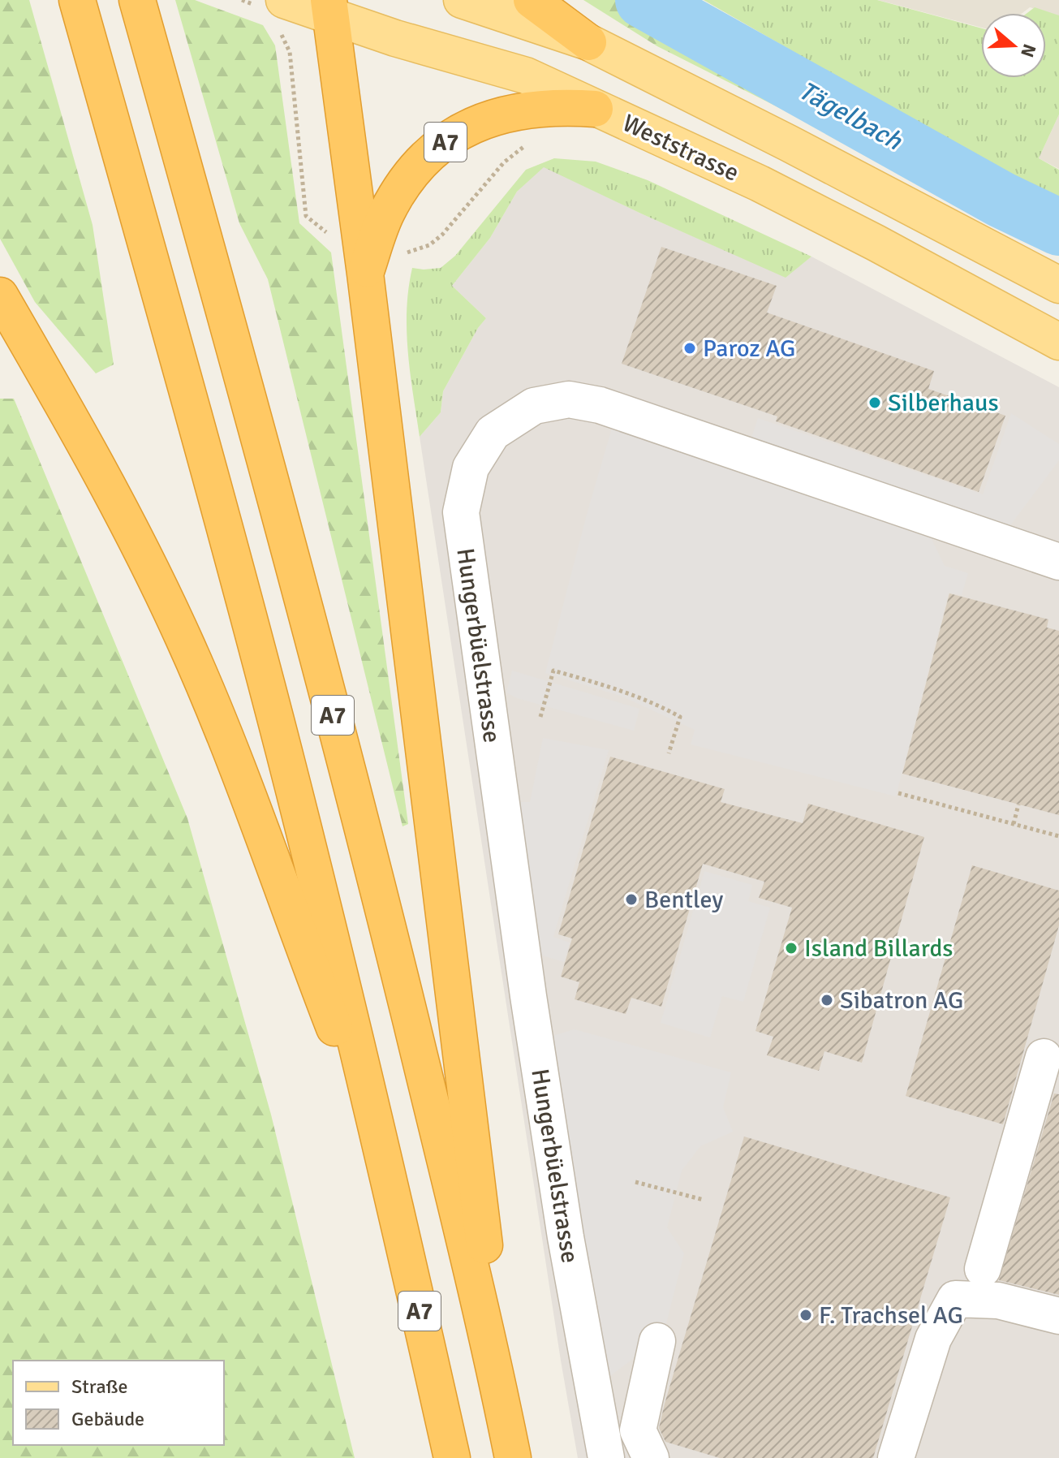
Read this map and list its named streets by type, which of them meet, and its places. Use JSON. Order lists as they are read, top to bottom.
{
  "streets": {
    "highway": ["A7"],
    "main road": ["Weststrasse"],
    "street": ["Hungerbüelstrasse"]
  },
  "crossings": [
    ["A7", "Weststrasse"]
  ],
  "water": ["Tägelbach"],
  "places": [
    "Paroz AG",
    "Silberhaus",
    "Bentley",
    "Island Billards",
    "Sibatron AG",
    "F. Trachsel AG"
  ],
  "legend": ["Straße", "Gebäude"],
  "north": "right"
}
